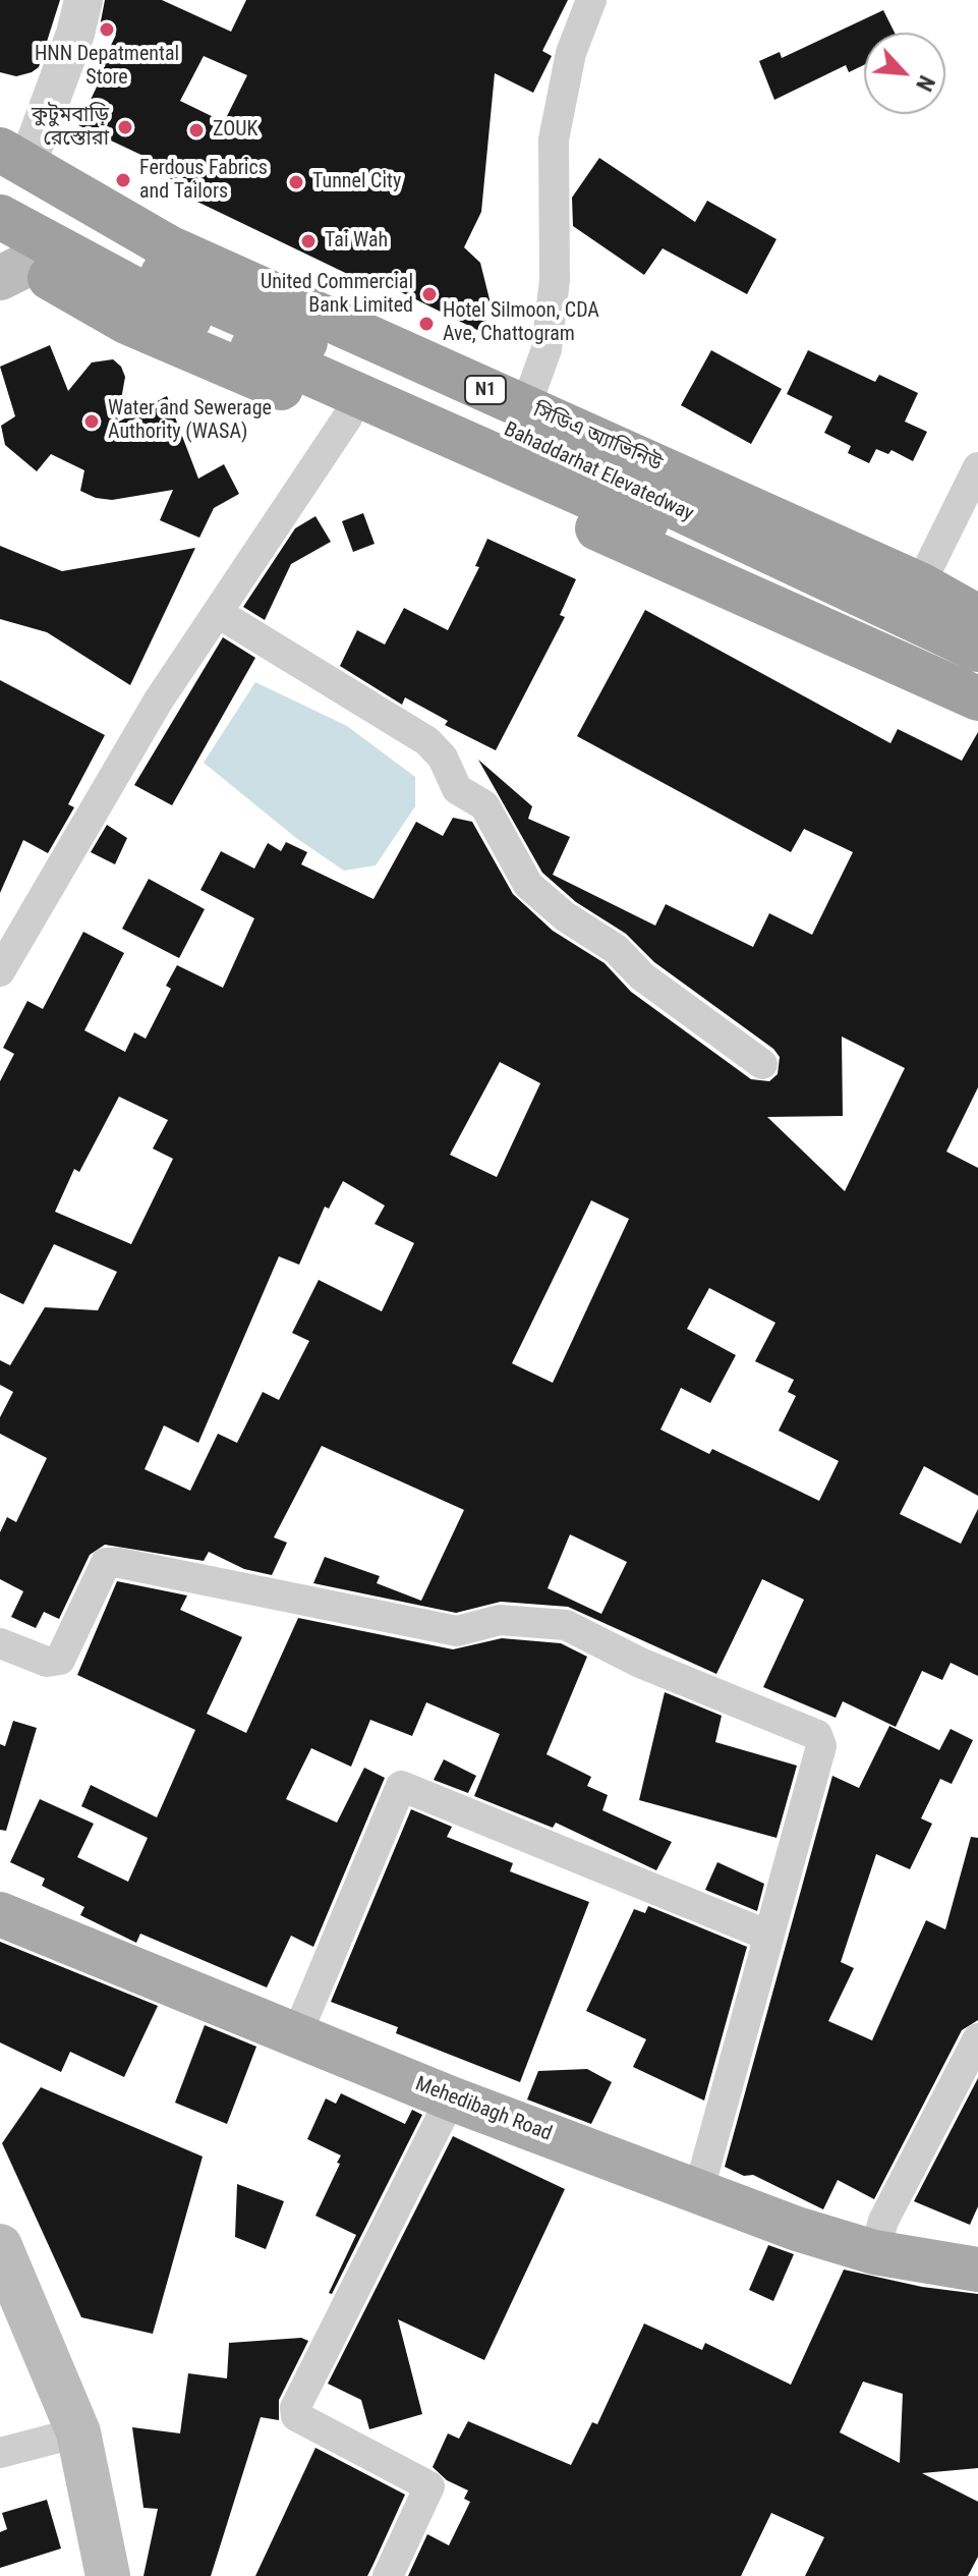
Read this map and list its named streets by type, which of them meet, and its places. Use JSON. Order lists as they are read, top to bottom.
{
  "streets": {
    "highway": ["N1", "সিডিএ অ্যাভিনিউ", "Bahaddarhat Elevatedway"],
    "main road": ["Mehedibagh Road"]
  },
  "crossings": [
    ["সিডিএ অ্যাভিনিউ", "Bahaddarhat Elevatedway"]
  ],
  "places": [
    "HNN Depatmental Store",
    "কুটুমবাড়ি রেস্তোরা",
    "ZOUK",
    "Ferdous Fabrics and Tailors",
    "Tunnel City",
    "Tai Wah",
    "United Commercial Bank Limited",
    "Hotel Silmoon, CDA Ave, Chattogram",
    "Water and Sewerage Authority (WASA)"
  ],
  "north": "bottom right"
}
